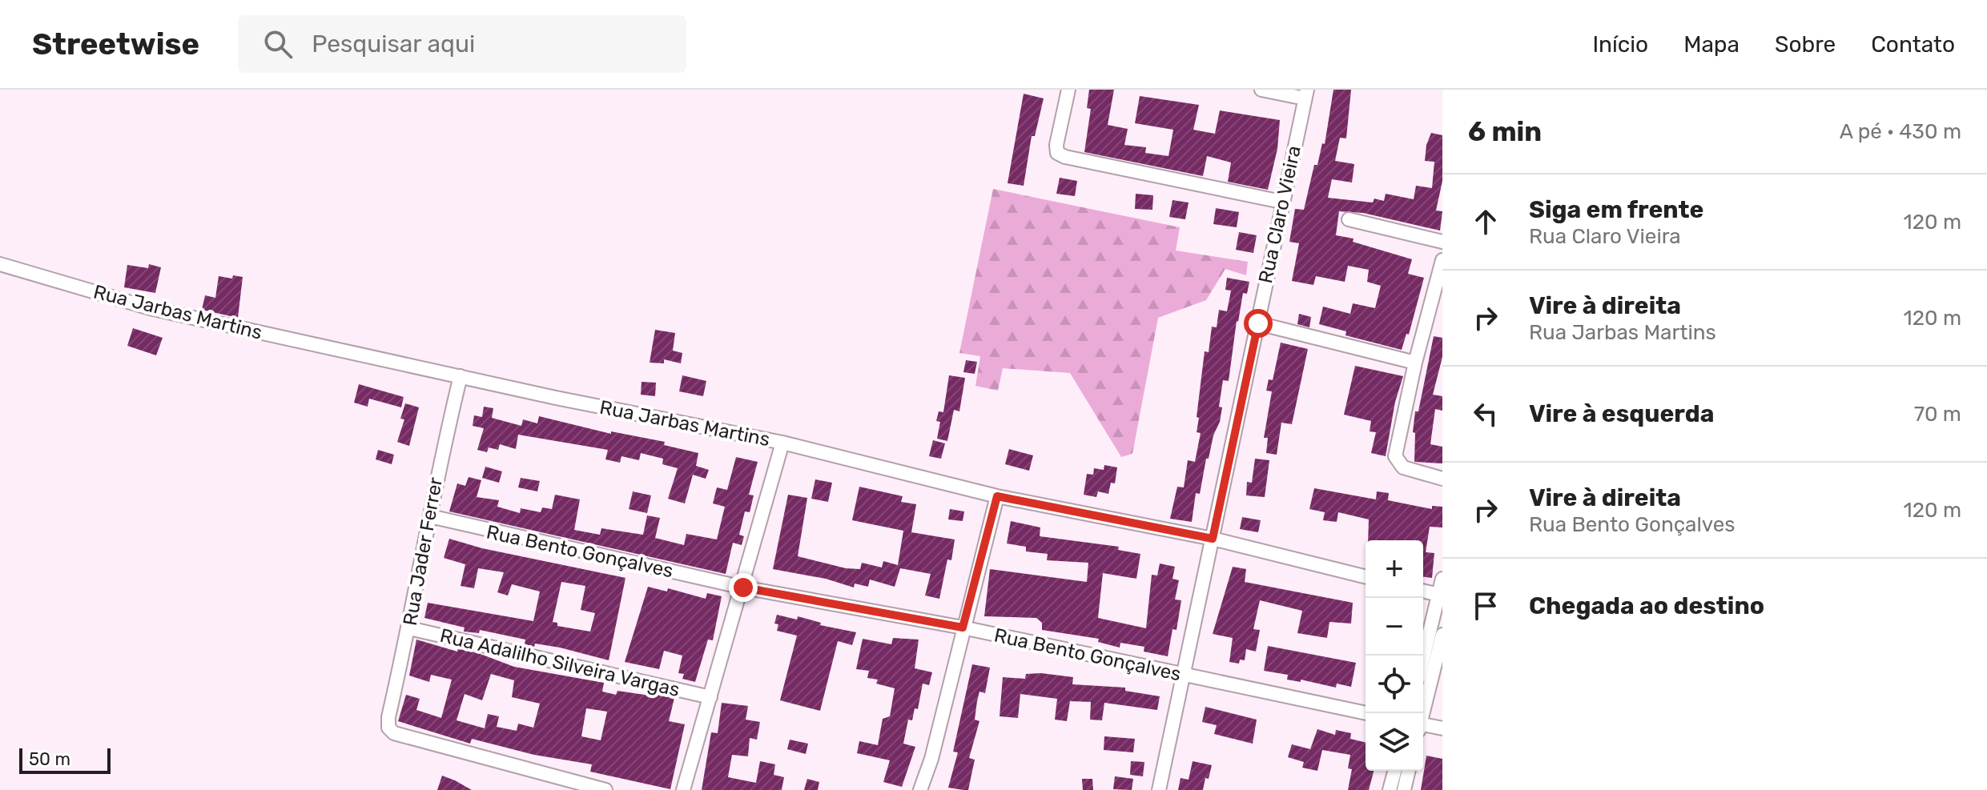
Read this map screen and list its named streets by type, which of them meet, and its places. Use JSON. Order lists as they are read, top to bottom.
{
  "streets": {
    "street": [
      "Rua Claro Vieira",
      "Rua Jarbas Martins",
      "Rua Jader Ferrer",
      "Rua Bento Gonçalves",
      "Rua Adalilho Silveira Vargas"
    ]
  },
  "crossings": [
    ["Rua Claro Vieira", "Rua Jarbas Martins"],
    ["Rua Claro Vieira", "Rua Bento Gonçalves"],
    ["Rua Jarbas Martins", "Rua Jader Ferrer"],
    ["Rua Jader Ferrer", "Rua Bento Gonçalves"],
    ["Rua Jader Ferrer", "Rua Adalilho Silveira Vargas"]
  ],
  "scale_bar": "50 m",
  "page": {
    "header": "Streetwise",
    "search": "Pesquisar aqui",
    "nav": [
      "Início",
      "Mapa",
      "Sobre",
      "Contato"
    ],
    "heading": ["6 min", "A pé · 430 m"],
    "list": [
      ["Siga em frente", "Rua Claro Vieira", "120 m"],
      ["Vire à direita", "Rua Jarbas Martins", "120 m"],
      ["Vire à esquerda", "70 m"],
      ["Vire à direita", "Rua Bento Gonçalves", "120 m"],
      "Chegada ao destino"
    ],
    "map_buttons": ["+", "−"],
    "scale": "50 m"
  }
}
